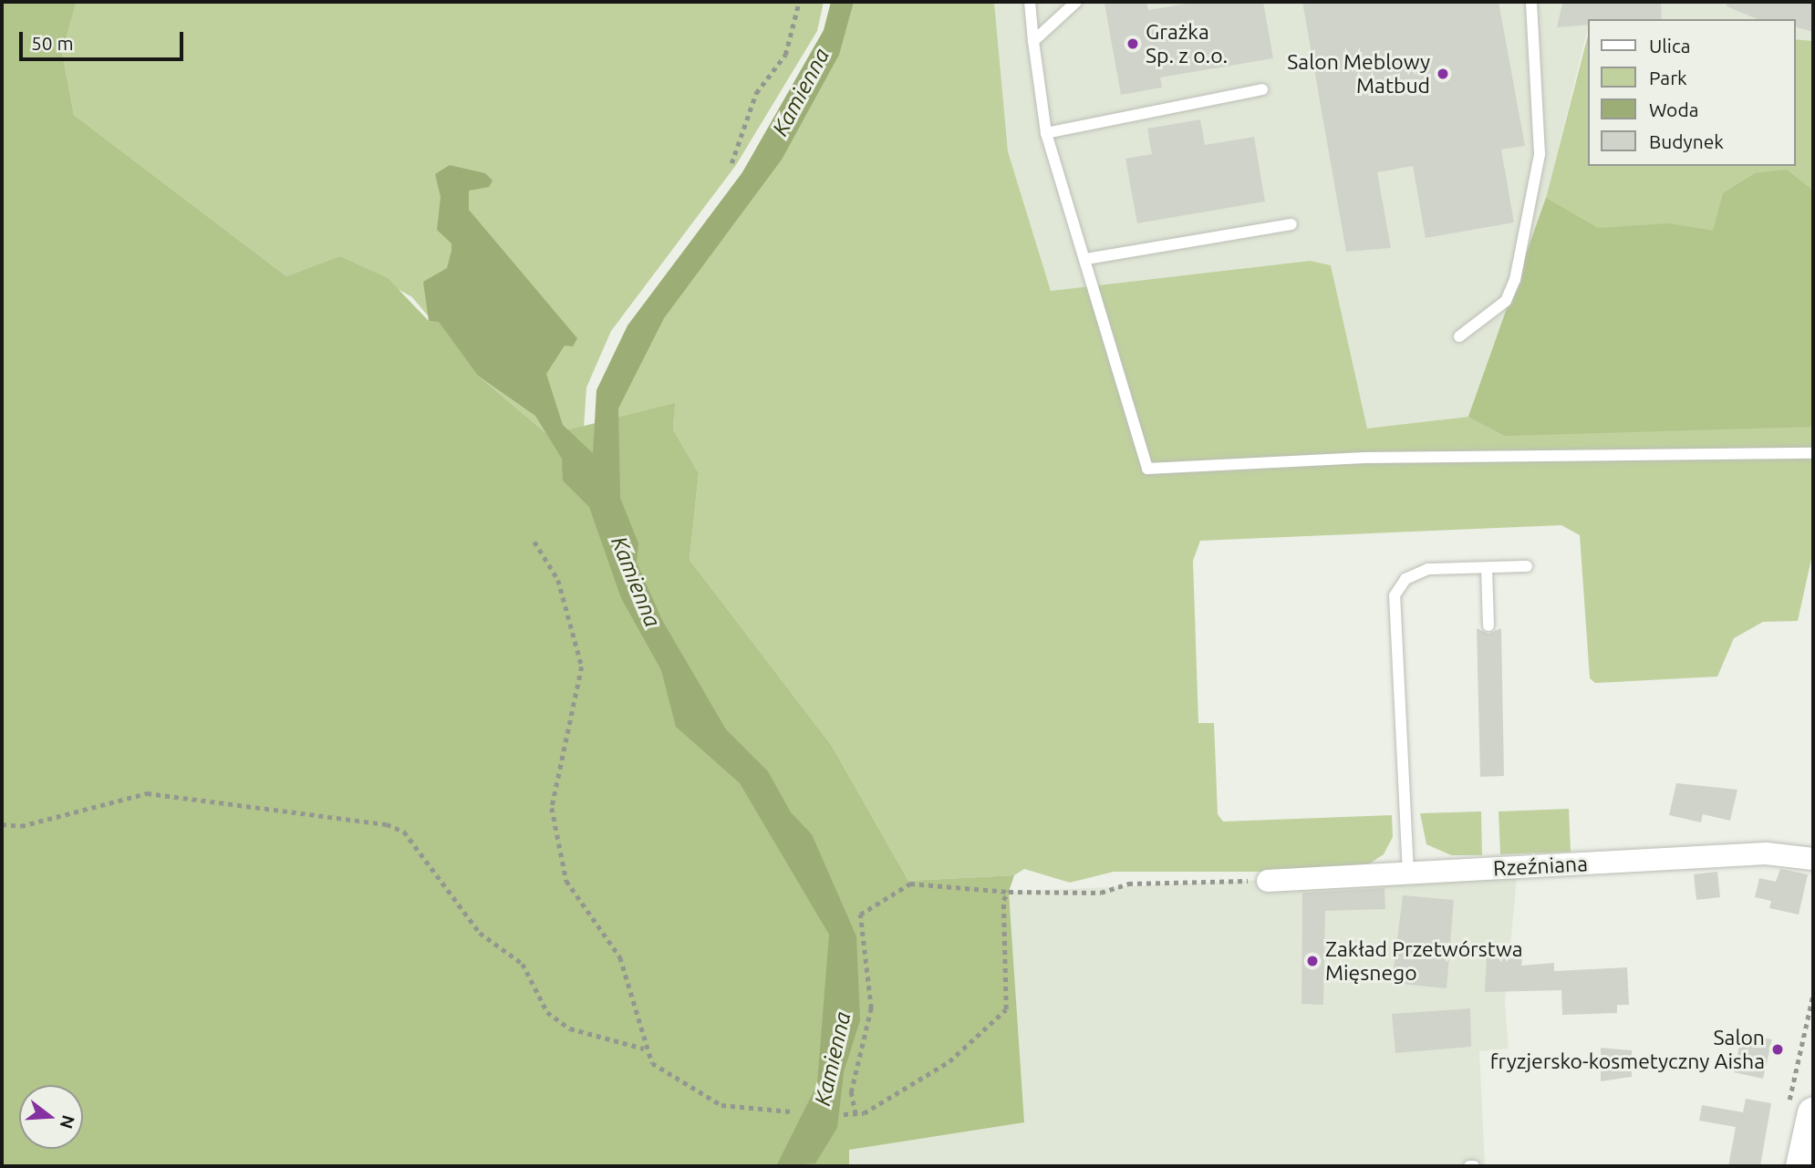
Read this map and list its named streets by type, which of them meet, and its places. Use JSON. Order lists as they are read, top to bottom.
{
  "streets": {
    "street": ["Rzeźniana"]
  },
  "water": ["Kamienna"],
  "places": [
    "Grażka Sp. z o.o.",
    "Salon Meblowy Matbud",
    "Zakład Przetwórstwa Mięsnego",
    "Salon fryzjersko-kosmetyczny Aisha"
  ],
  "legend": [
    "Ulica",
    "Park",
    "Woda",
    "Budynek"
  ],
  "scale_bar": "50 m",
  "north": "right"
}
